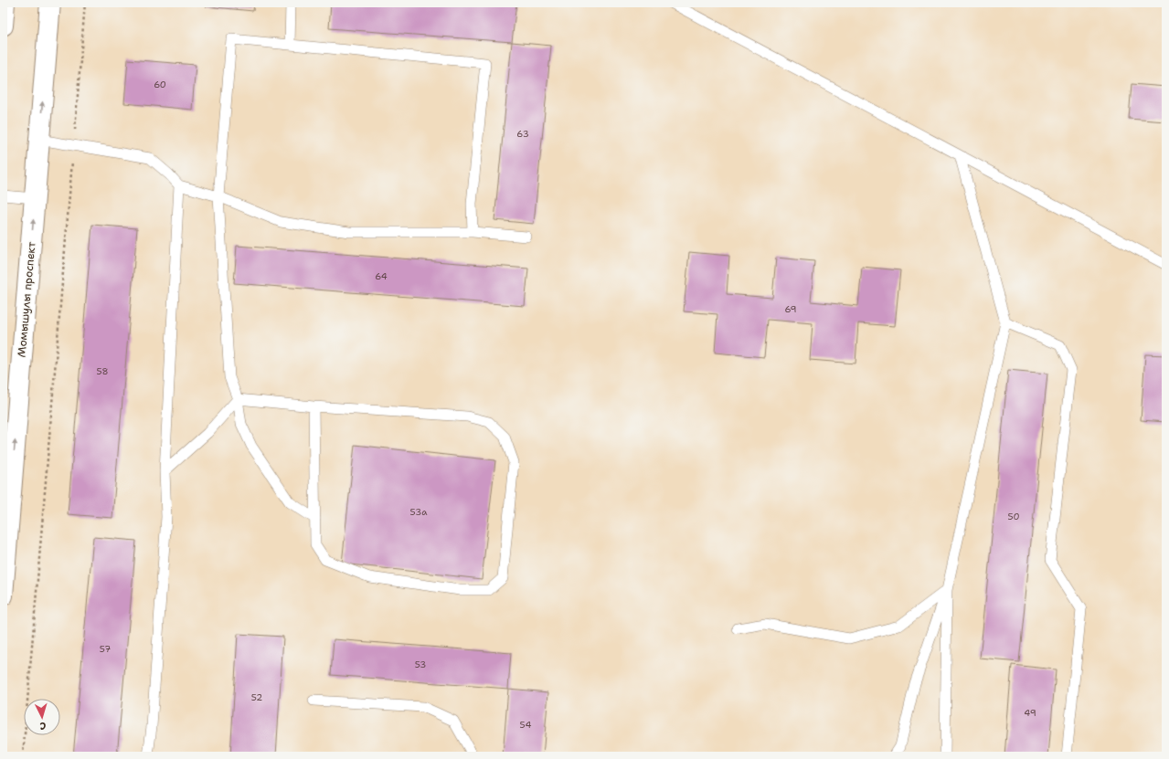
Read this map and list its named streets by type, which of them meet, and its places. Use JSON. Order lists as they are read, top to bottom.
{
  "streets": {
    "street": ["Момышулы проспект"]
  },
  "one_way": ["Момышулы проспект"],
  "house_numbers": [
    "60",
    "63",
    "64",
    "69",
    "58",
    "53а",
    "50",
    "57",
    "53",
    "52",
    "49",
    "54"
  ],
  "north": "bottom"
}
